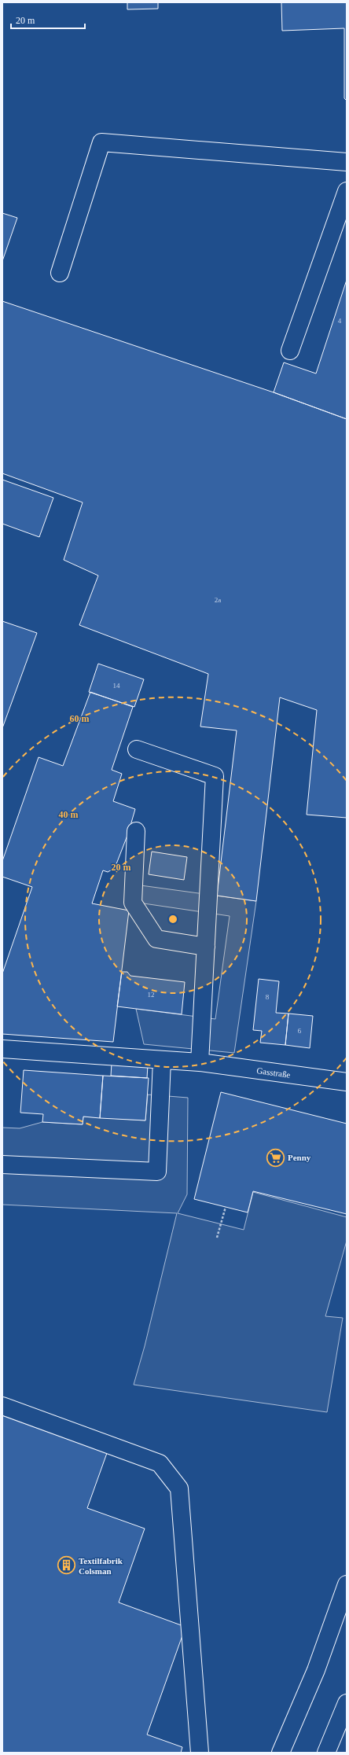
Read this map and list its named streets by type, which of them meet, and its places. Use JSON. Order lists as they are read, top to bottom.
{
  "streets": {
    "main road": ["Gasstraße"]
  },
  "places": {
    "supermarket": ["Penny"],
    "building": ["Textilfabrik Colsman"]
  },
  "house_numbers": [
    "4",
    "2a",
    "14",
    "12",
    "8",
    "6"
  ],
  "scale_bar": "20 m",
  "rings": ["60 m", "40 m", "20 m"]
}
